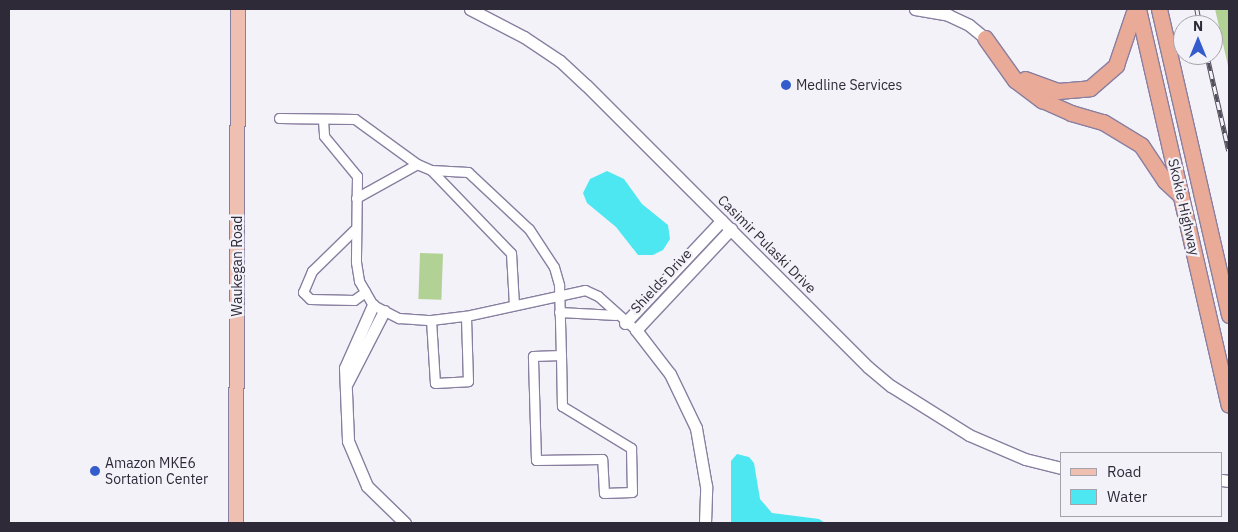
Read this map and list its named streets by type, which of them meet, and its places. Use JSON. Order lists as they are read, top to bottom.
{
  "streets": {
    "highway": ["Skokie Highway"],
    "main road": ["Waukegan Road"],
    "street": ["Casimir Pulaski Drive", "Shields Drive"]
  },
  "crossings": [
    ["Casimir Pulaski Drive", "Shields Drive"]
  ],
  "places": ["Medline Services", "Amazon MKE6 Sortation Center"],
  "legend": ["Road", "Water"],
  "north": "top"
}
